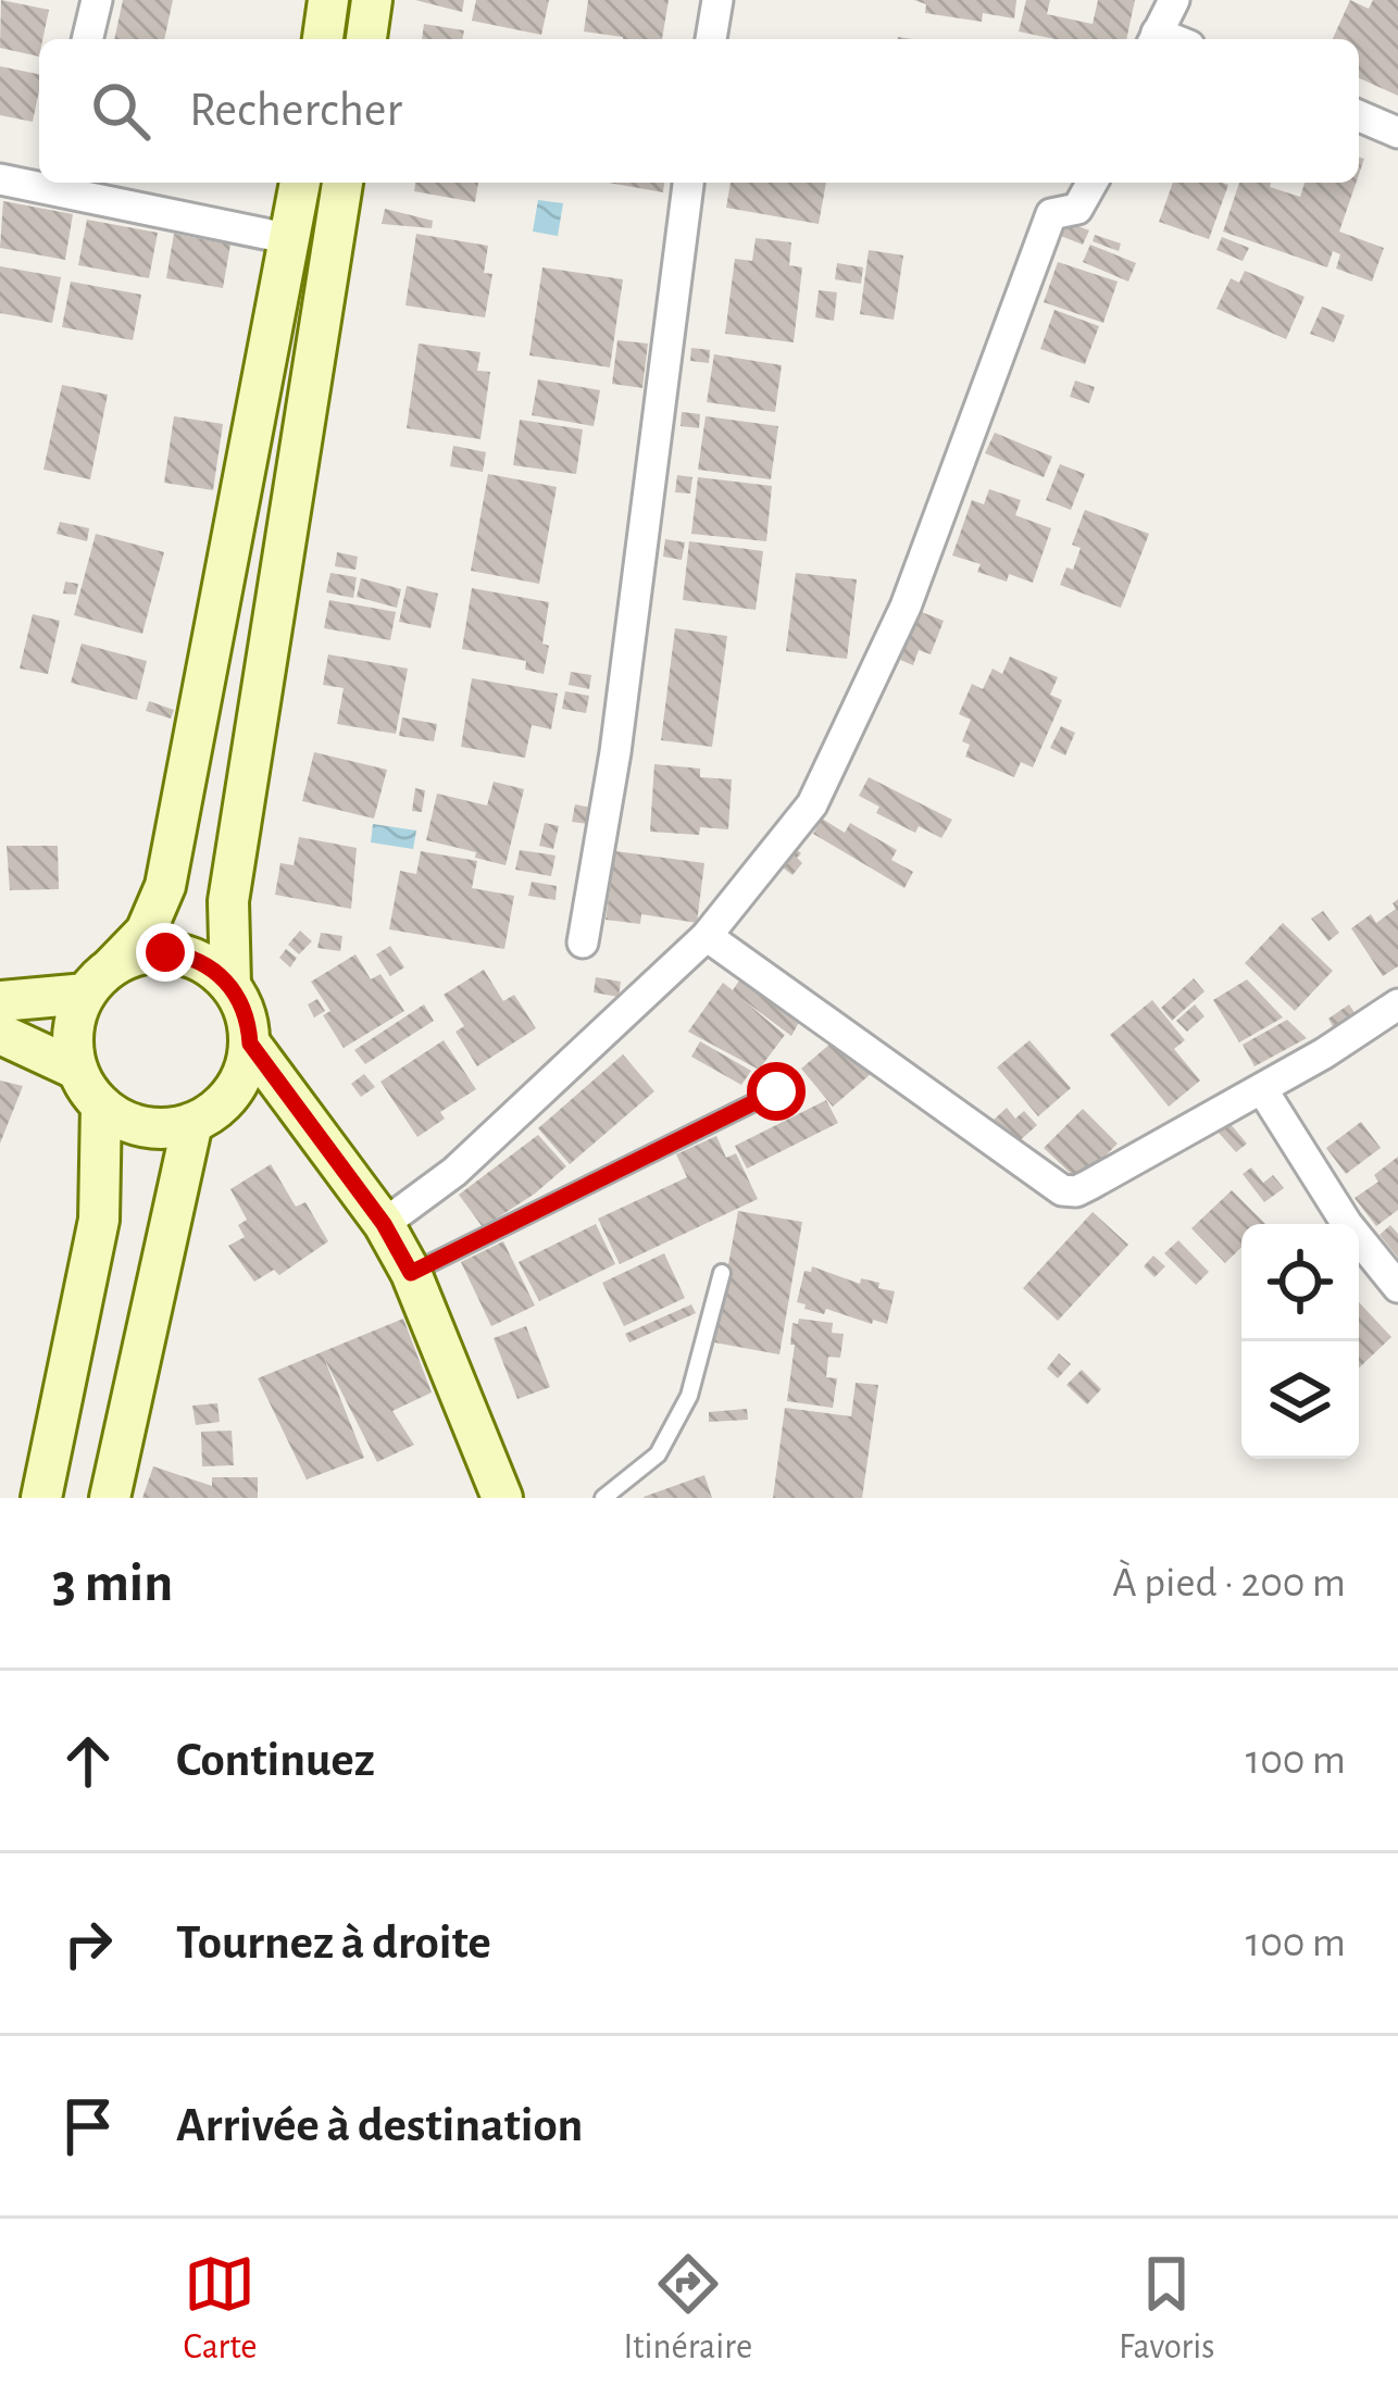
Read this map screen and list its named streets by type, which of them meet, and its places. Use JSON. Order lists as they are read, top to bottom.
{
  "page": {
    "search": "Rechercher",
    "heading": ["3 min", "À pied · 200 m"],
    "list": [
      ["Continuez", "100 m"],
      ["Tournez à droite", "100 m"],
      "Arrivée à destination"
    ],
    "nav": ["Carte", "Itinéraire", "Favoris"]
  }
}
